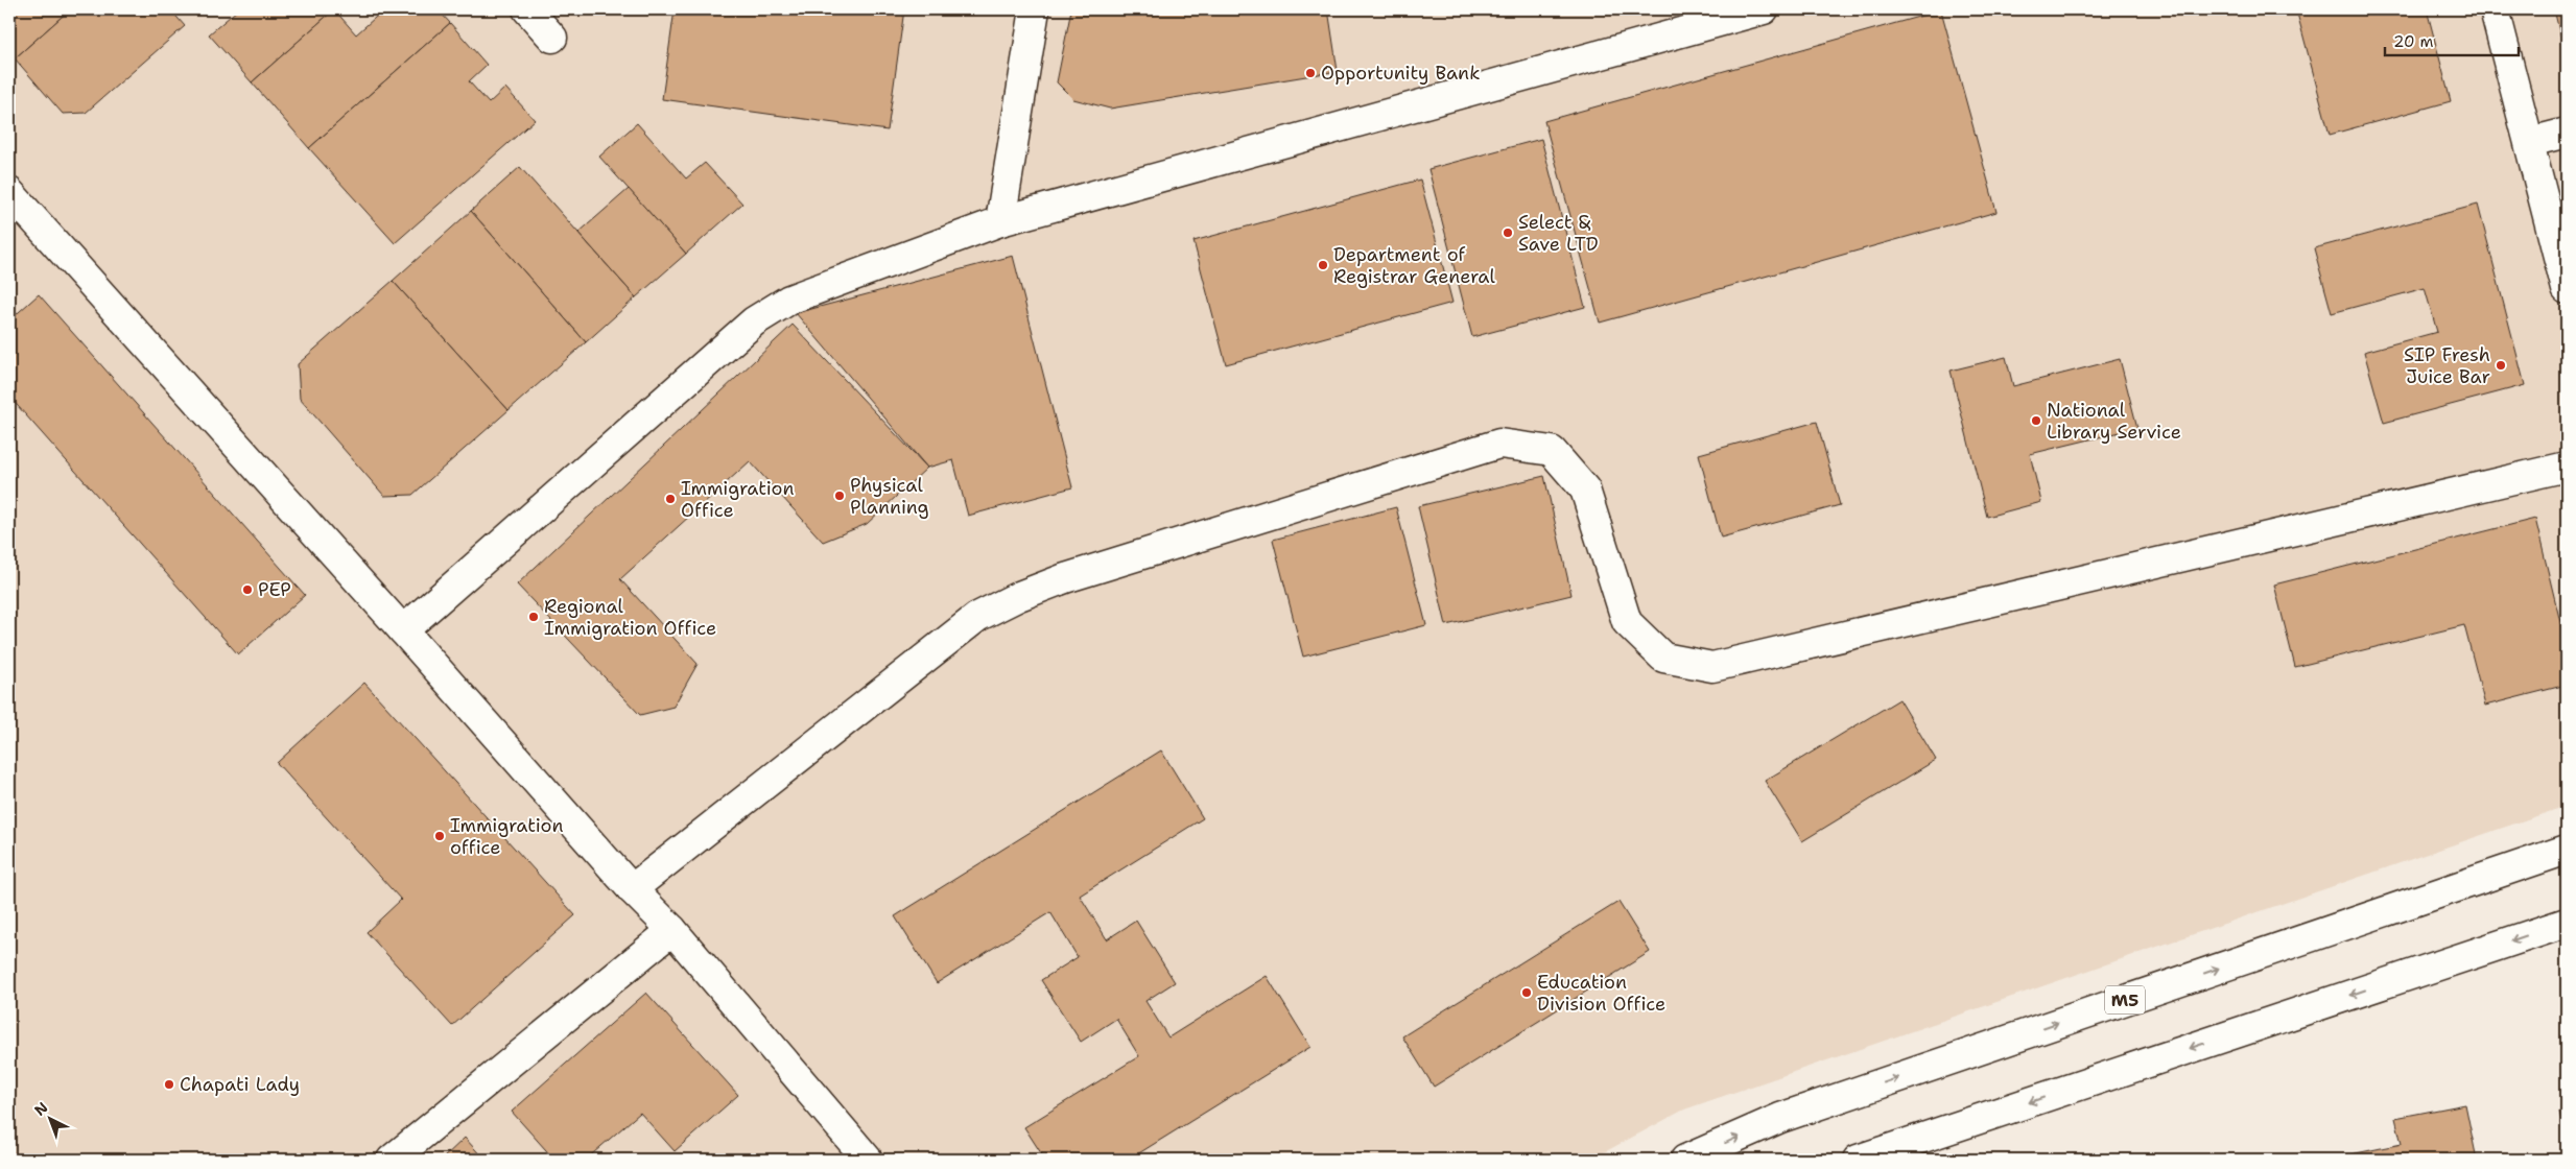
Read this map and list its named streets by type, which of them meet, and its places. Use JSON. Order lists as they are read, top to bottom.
{
  "streets": {
    "main road": ["M5"]
  },
  "places": [
    "Opportunity Bank",
    "Select & Save LTD",
    "Department of Registrar General",
    "SIP Fresh Juice Bar",
    "National Library Service",
    "Physical Planning",
    "Immigration Office",
    "PEP",
    "Regional Immigration Office",
    "Immigration office",
    "Education Division Office",
    "Chapati Lady"
  ],
  "scale_bar": "20 m",
  "north": "top left"
}
